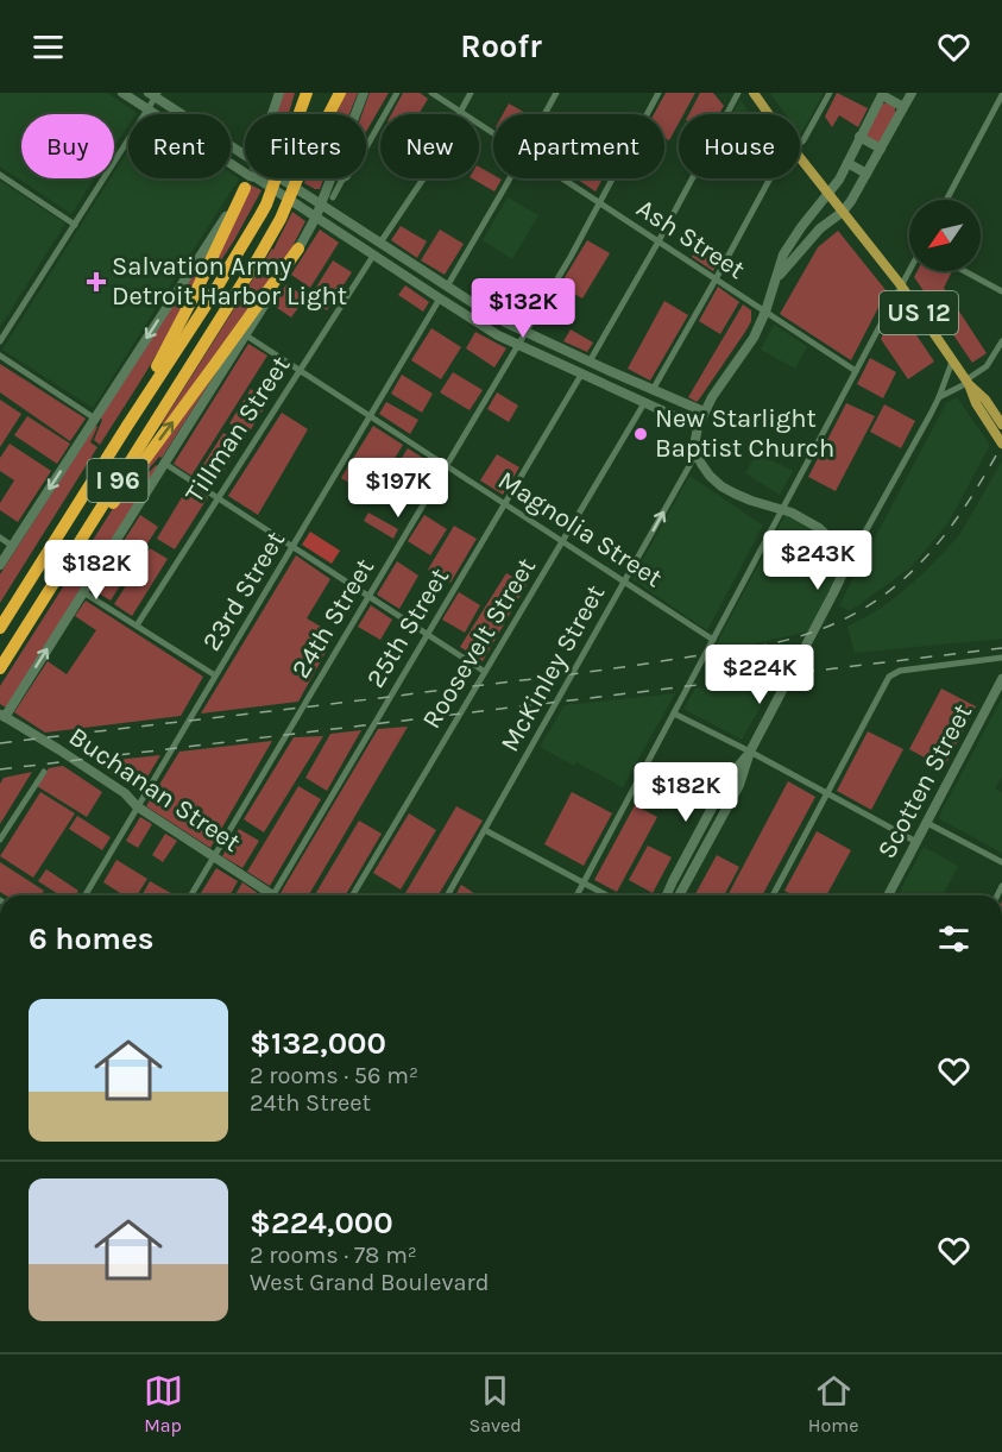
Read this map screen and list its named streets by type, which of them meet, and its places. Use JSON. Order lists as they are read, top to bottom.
{
  "streets": {
    "highway": ["I 96"],
    "main road": ["US 12", "Scotten Street", "Buchanan Street"],
    "street": [
      "Ash Street",
      "Tillman Street",
      "Magnolia Street",
      "23rd Street",
      "24th Street",
      "25th Street",
      "Roosevelt Street",
      "McKinley Street"
    ]
  },
  "crossings": [
    ["Ash Street", "24th Street"],
    ["Tillman Street", "Magnolia Street"],
    ["Magnolia Street", "23rd Street"],
    ["Magnolia Street", "24th Street"],
    ["Magnolia Street", "25th Street"],
    ["Magnolia Street", "Roosevelt Street"],
    ["Magnolia Street", "McKinley Street"],
    ["23rd Street", "Buchanan Street"],
    ["24th Street", "Buchanan Street"]
  ],
  "places": {
    "health": ["Salvation Army Detroit Harbor Light"],
    "other": ["New Starlight Baptist Church"]
  },
  "north": "bottom left",
  "page": {
    "header": "Roofr",
    "chip": [
      "Buy",
      "Rent",
      "Filters",
      "New",
      "Apartment",
      "House"
    ],
    "price": [
      "$132K",
      "$197K",
      "$243K",
      "$182K",
      "$224K",
      "$182K"
    ],
    "heading": "6 homes",
    "list": [
      {
        "name": "$132,000",
        "note": "2 rooms · 56 m² · 24th Street"
      },
      {
        "name": "$224,000",
        "note": "2 rooms · 78 m² · West Grand Boulevard"
      }
    ],
    "tabs": ["Map", "Saved", "Home"]
  }
}
